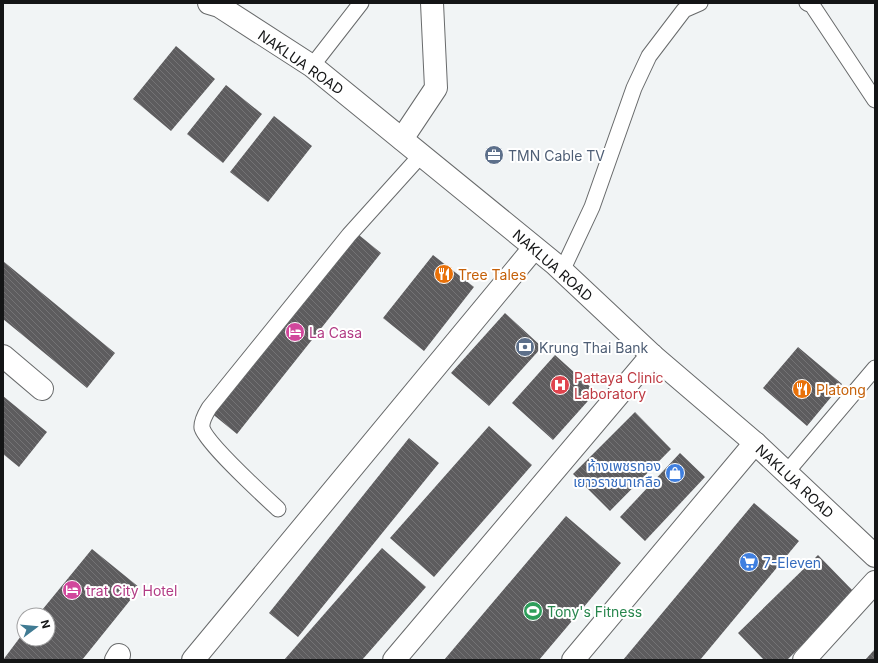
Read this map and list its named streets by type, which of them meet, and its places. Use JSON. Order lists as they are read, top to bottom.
{
  "streets": {
    "street": ["NAKLUA ROAD"]
  },
  "places": {
    "office": ["TMN Cable TV"],
    "restaurant": ["Tree Tales", "Platong"],
    "hotel": ["La Casa", "trat City Hotel"],
    "bank": ["Krung Thai Bank"],
    "hospital": ["Pattaya Clinic Laboratory"],
    "shop": ["ห้างเพชรทอง เยาวราชนาเกลือ"],
    "supermarket": ["7-Eleven"],
    "sports": ["Tony's Fitness"]
  },
  "north": "right"
}
